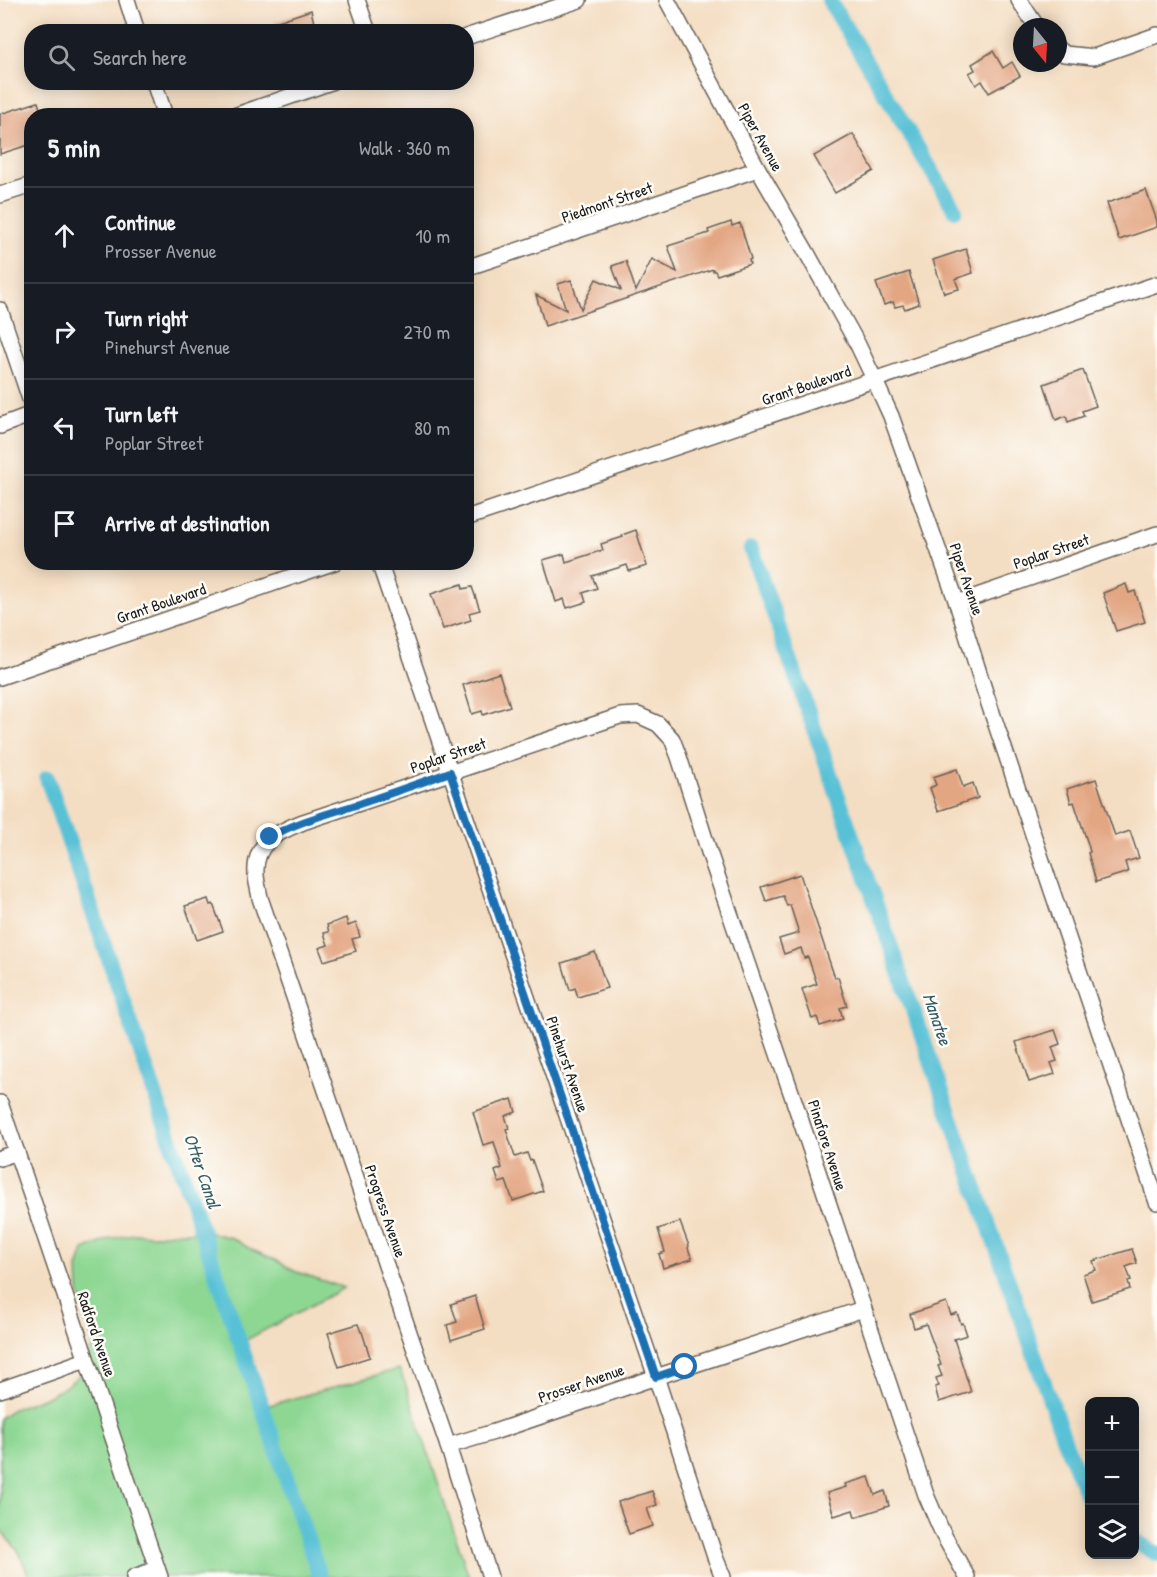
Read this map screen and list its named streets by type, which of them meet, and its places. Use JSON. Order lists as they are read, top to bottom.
{
  "streets": {
    "street": [
      "Piper Avenue",
      "Piedmont Street",
      "Grant Boulevard",
      "Poplar Street",
      "Pinehurst Avenue",
      "Pinafore Avenue",
      "Progress Avenue",
      "Radford Avenue",
      "Prosser Avenue"
    ]
  },
  "crossings": [
    ["Piper Avenue", "Piedmont Street"],
    ["Piper Avenue", "Grant Boulevard"],
    ["Piper Avenue", "Poplar Street"],
    ["Poplar Street", "Pinehurst Avenue"],
    ["Poplar Street", "Pinafore Avenue"],
    ["Poplar Street", "Progress Avenue"],
    ["Pinehurst Avenue", "Prosser Avenue"],
    ["Pinafore Avenue", "Prosser Avenue"],
    ["Progress Avenue", "Prosser Avenue"]
  ],
  "water": ["Manatee", "Otter Canal"],
  "north": "bottom",
  "page": {
    "search": "Search here",
    "heading": ["5 min", "Walk · 360 m"],
    "list": [
      ["Continue", "Prosser Avenue", "10 m"],
      ["Turn right", "Pinehurst Avenue", "270 m"],
      ["Turn left", "Poplar Street", "80 m"],
      "Arrive at destination"
    ],
    "map_buttons": ["+", "−"]
  }
}
